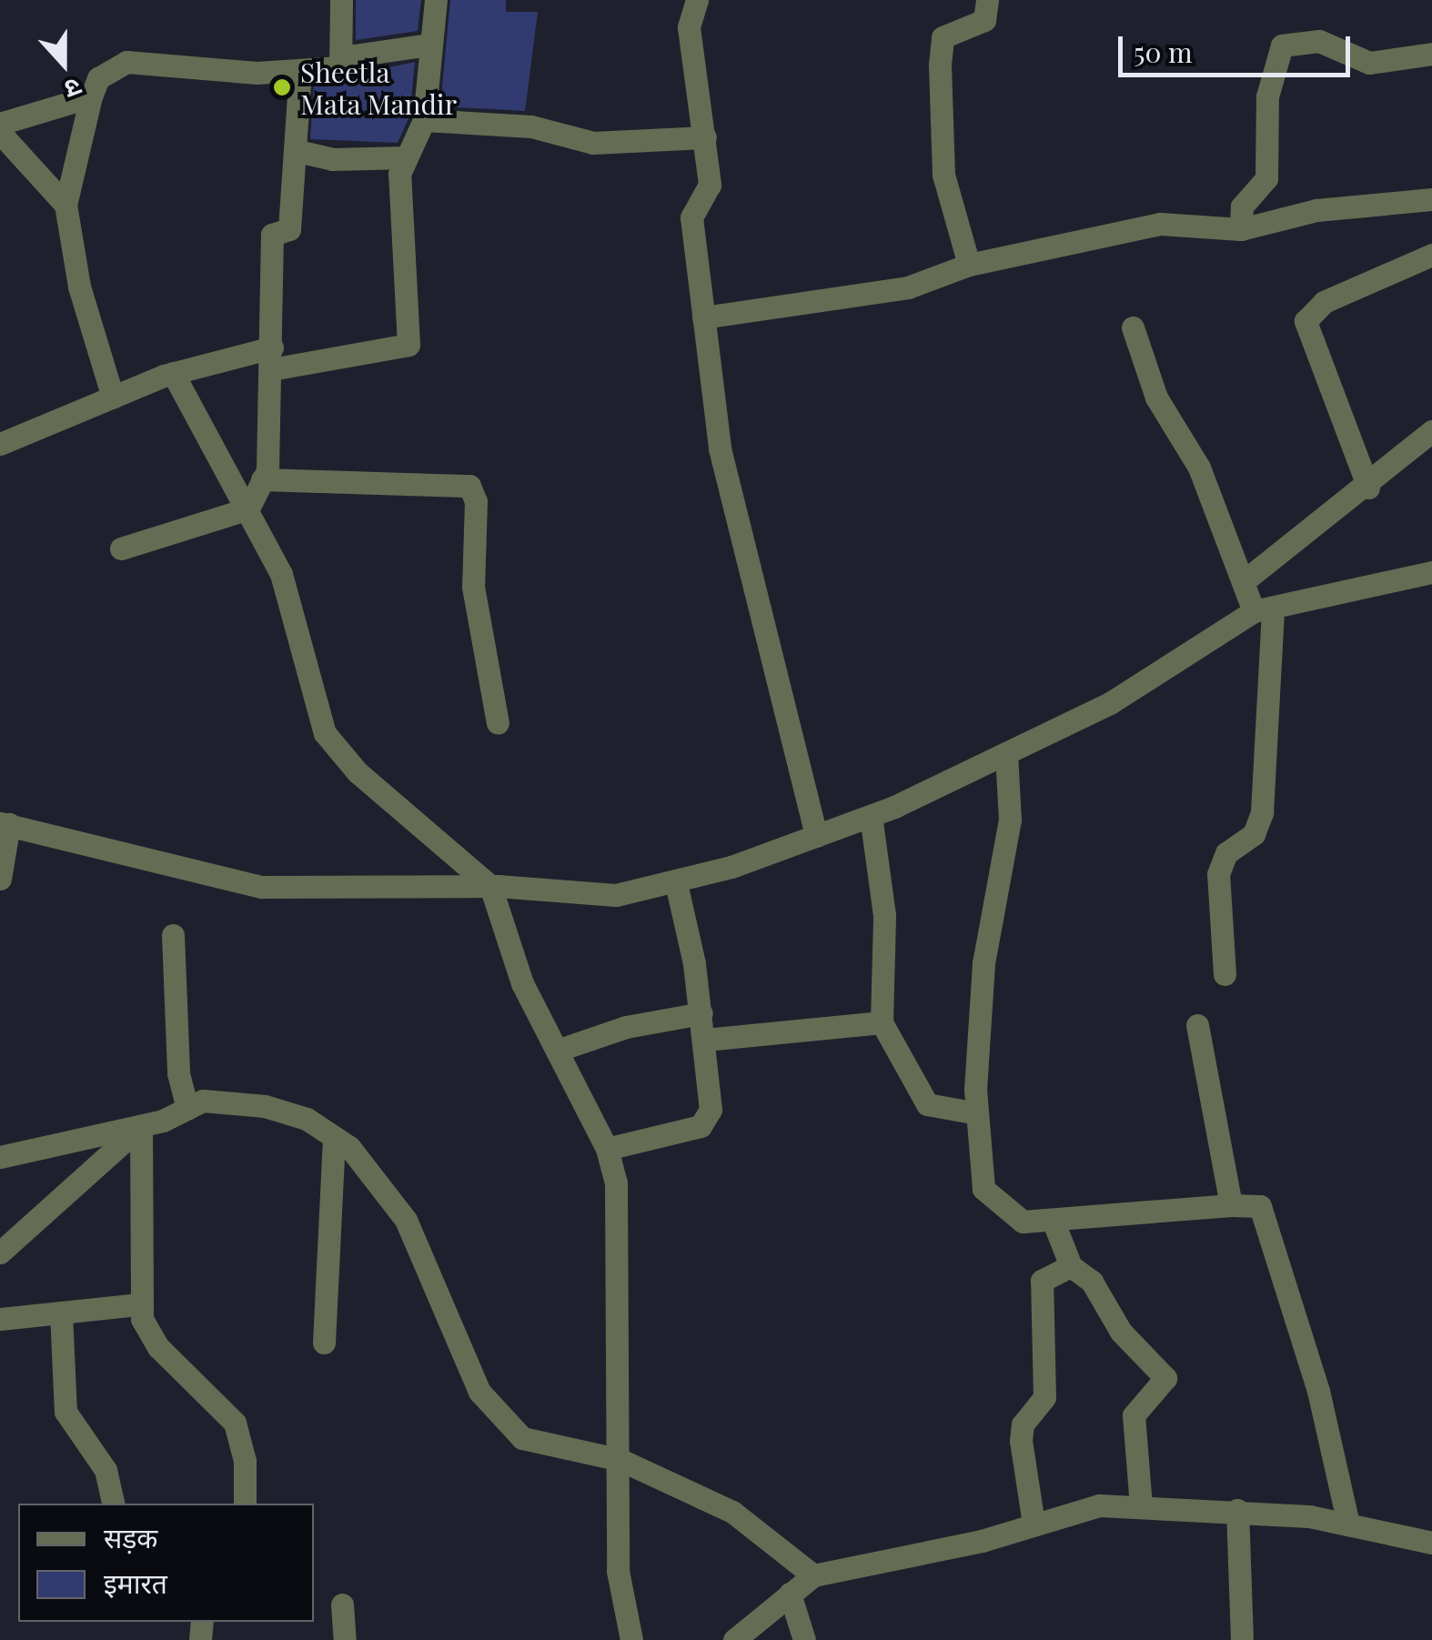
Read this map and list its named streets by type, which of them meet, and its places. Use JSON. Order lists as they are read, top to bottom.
{
  "places": ["Sheetla Mata Mandir"],
  "legend": ["सड़क", "इमारत"],
  "scale_bar": "50 m",
  "north": "bottom"
}
